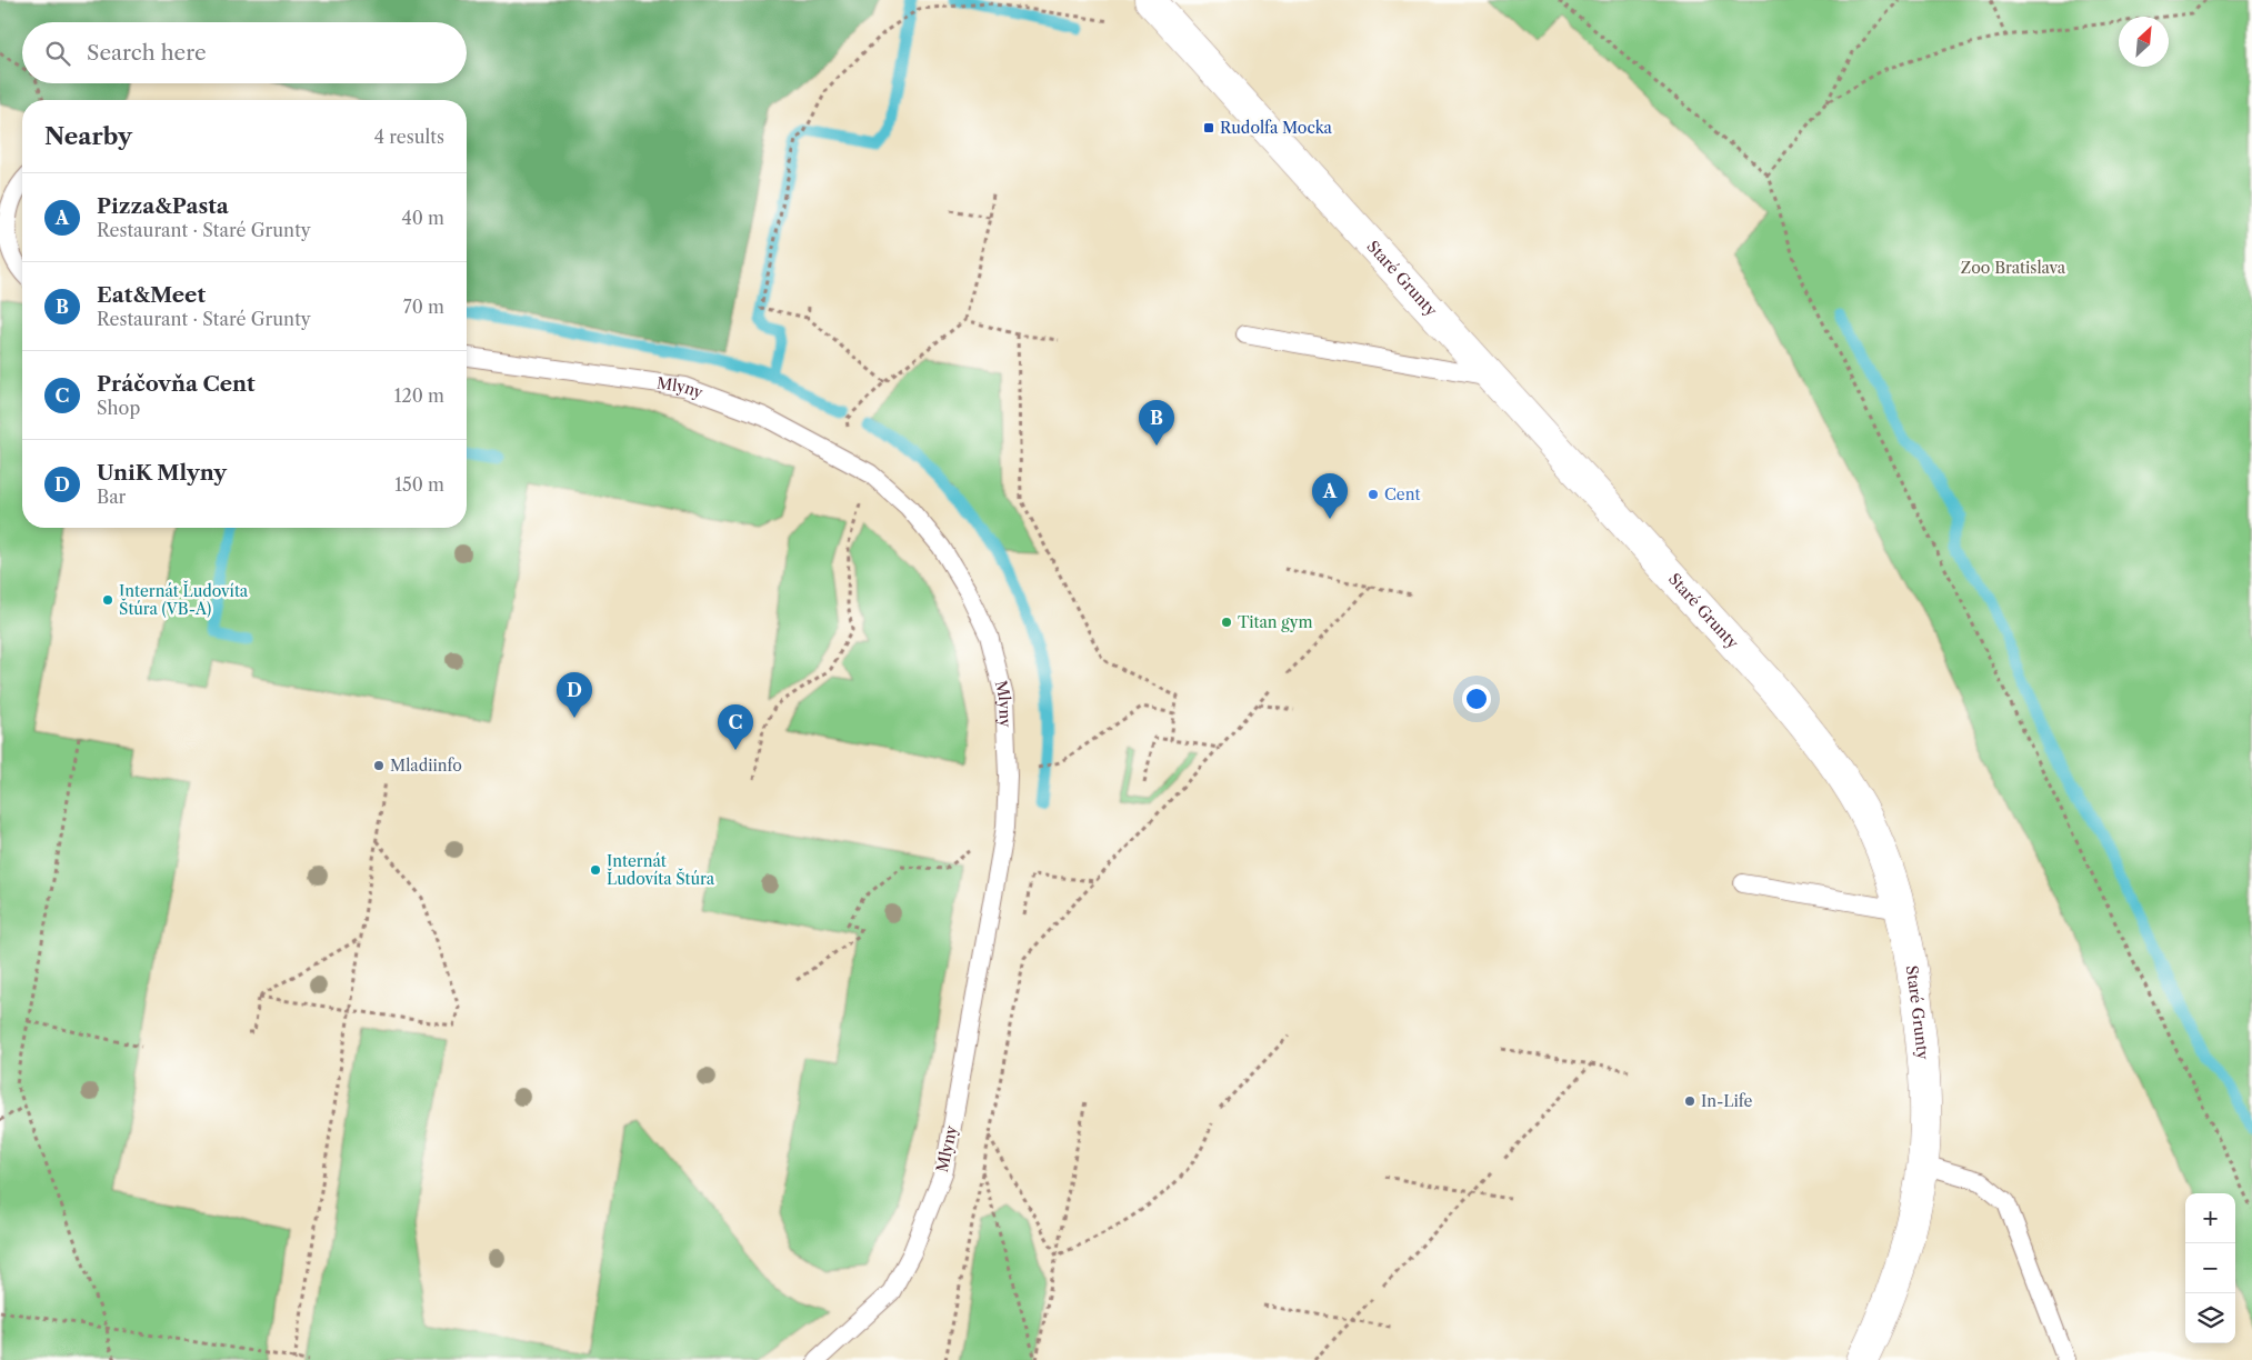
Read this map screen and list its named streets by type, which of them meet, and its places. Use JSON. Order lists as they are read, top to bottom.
{
  "streets": {
    "street": ["Staré Grunty"],
    "lane": ["Mlyny"]
  },
  "parks": ["Zoo Bratislava"],
  "places": {
    "transit": ["Rudolfa Mocka"],
    "other": [
      "Cent",
      "Internát Ľudovíta Štúra (VB-A)",
      "Titan gym",
      "Mladiinfo",
      "Internát Ľudovíta Štúra",
      "In-Life"
    ]
  },
  "north": "top right",
  "page": {
    "search": "Search here",
    "heading": ["Nearby", "4 results"],
    "list": [
      {
        "mark": "A",
        "name": "Pizza&Pasta",
        "note": "Restaurant · Staré Grunty",
        "value": "40 m"
      },
      {
        "mark": "B",
        "name": "Eat&Meet",
        "note": "Restaurant · Staré Grunty",
        "value": "70 m"
      },
      {
        "mark": "C",
        "name": "Práčovňa Cent",
        "note": "Shop",
        "value": "120 m"
      },
      {
        "mark": "D",
        "name": "UniK Mlyny",
        "note": "Bar",
        "value": "150 m"
      }
    ],
    "pins": [
      "B",
      "A",
      "D",
      "C"
    ],
    "map_buttons": ["+", "−"]
  }
}
